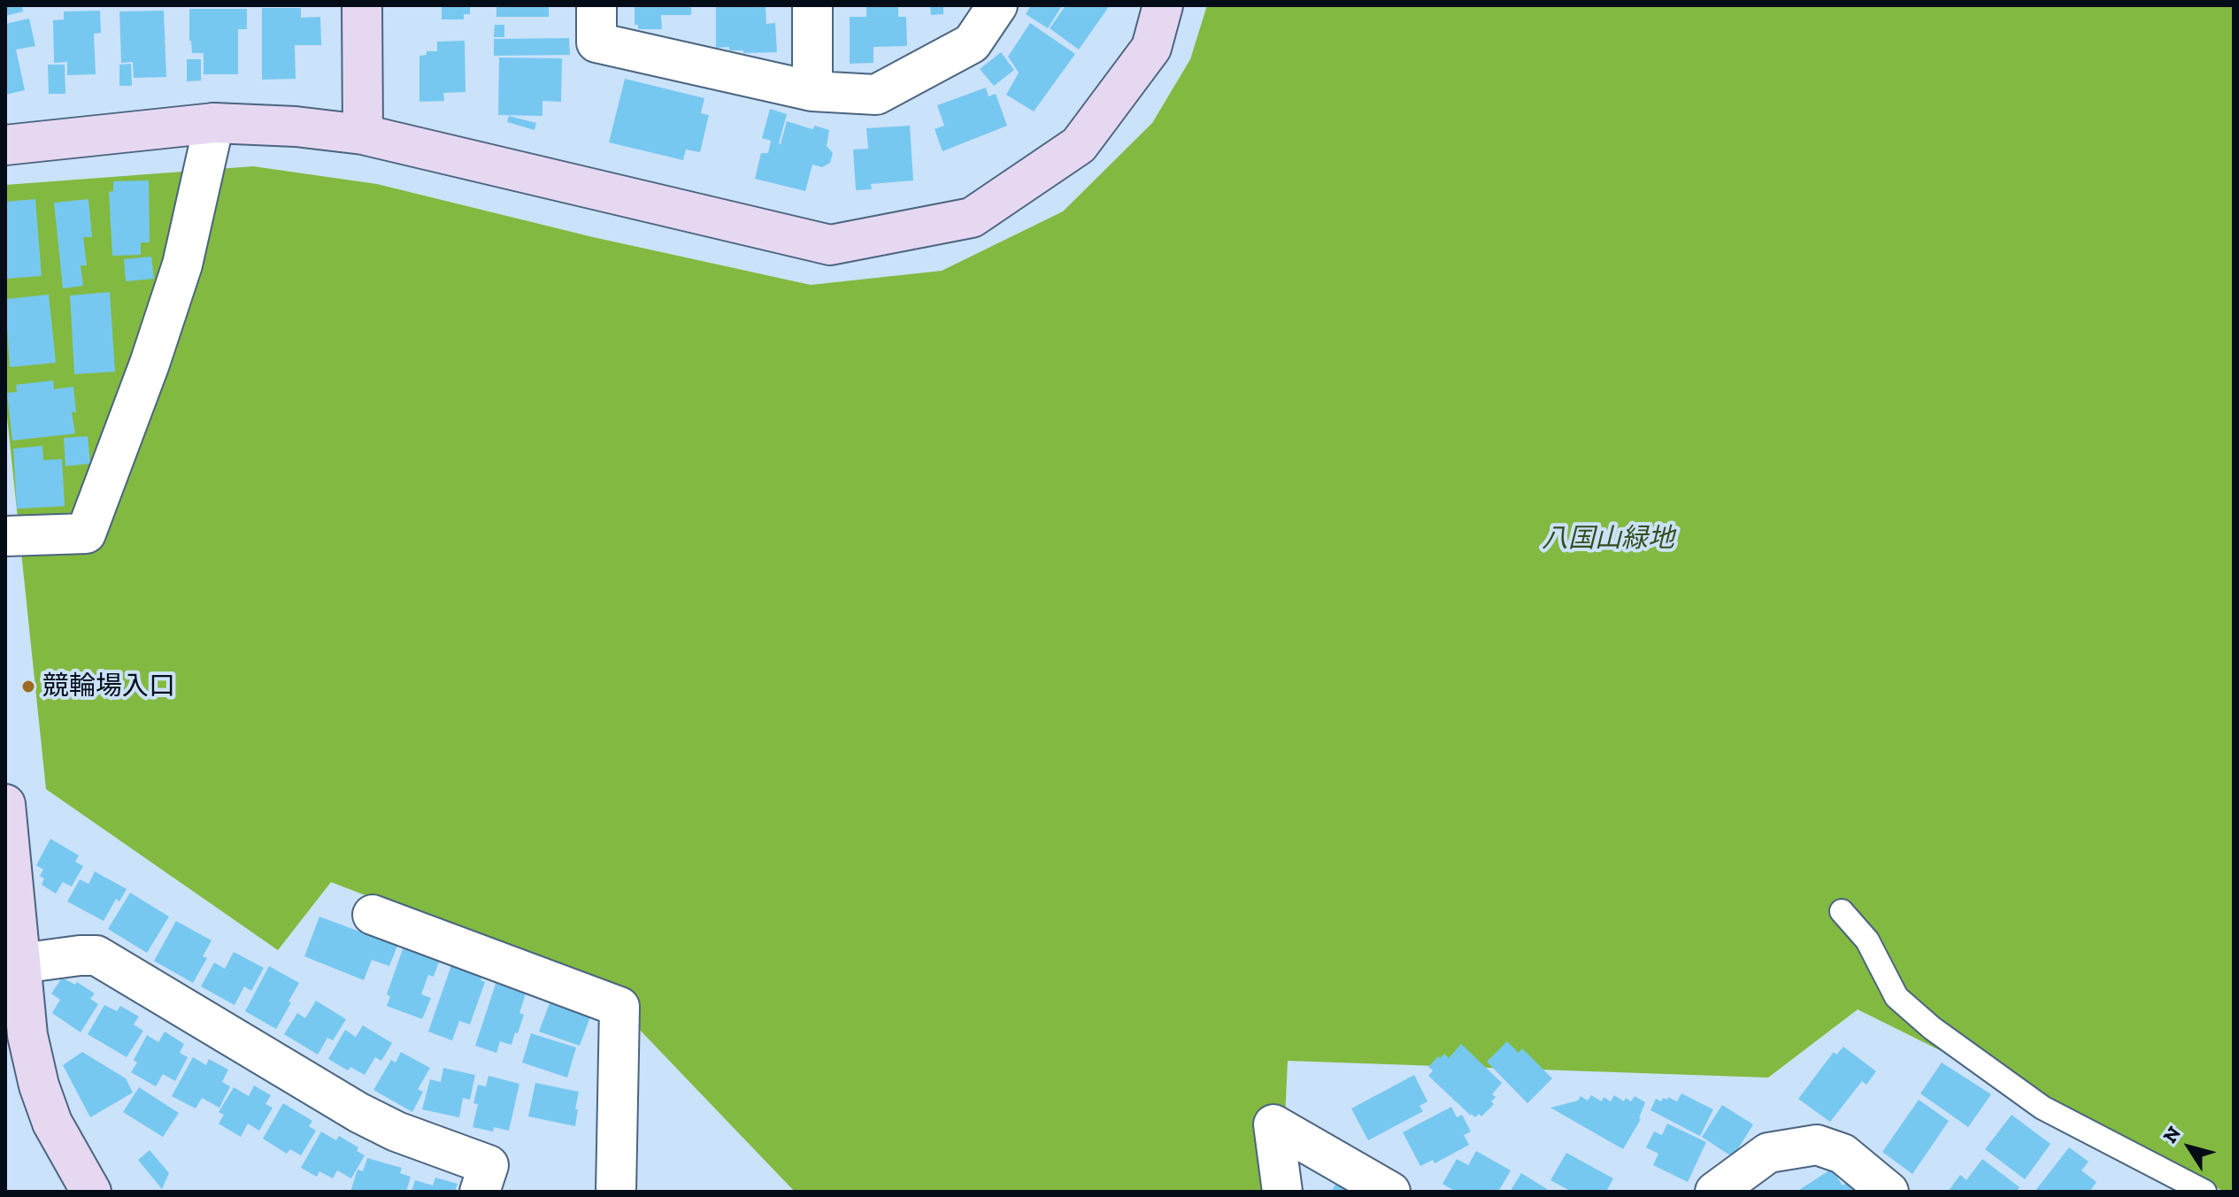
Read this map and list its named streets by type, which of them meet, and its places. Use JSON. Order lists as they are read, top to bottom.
{
  "parks": ["八国山緑地"],
  "places": ["競輪場入口"],
  "north": "top left"
}
